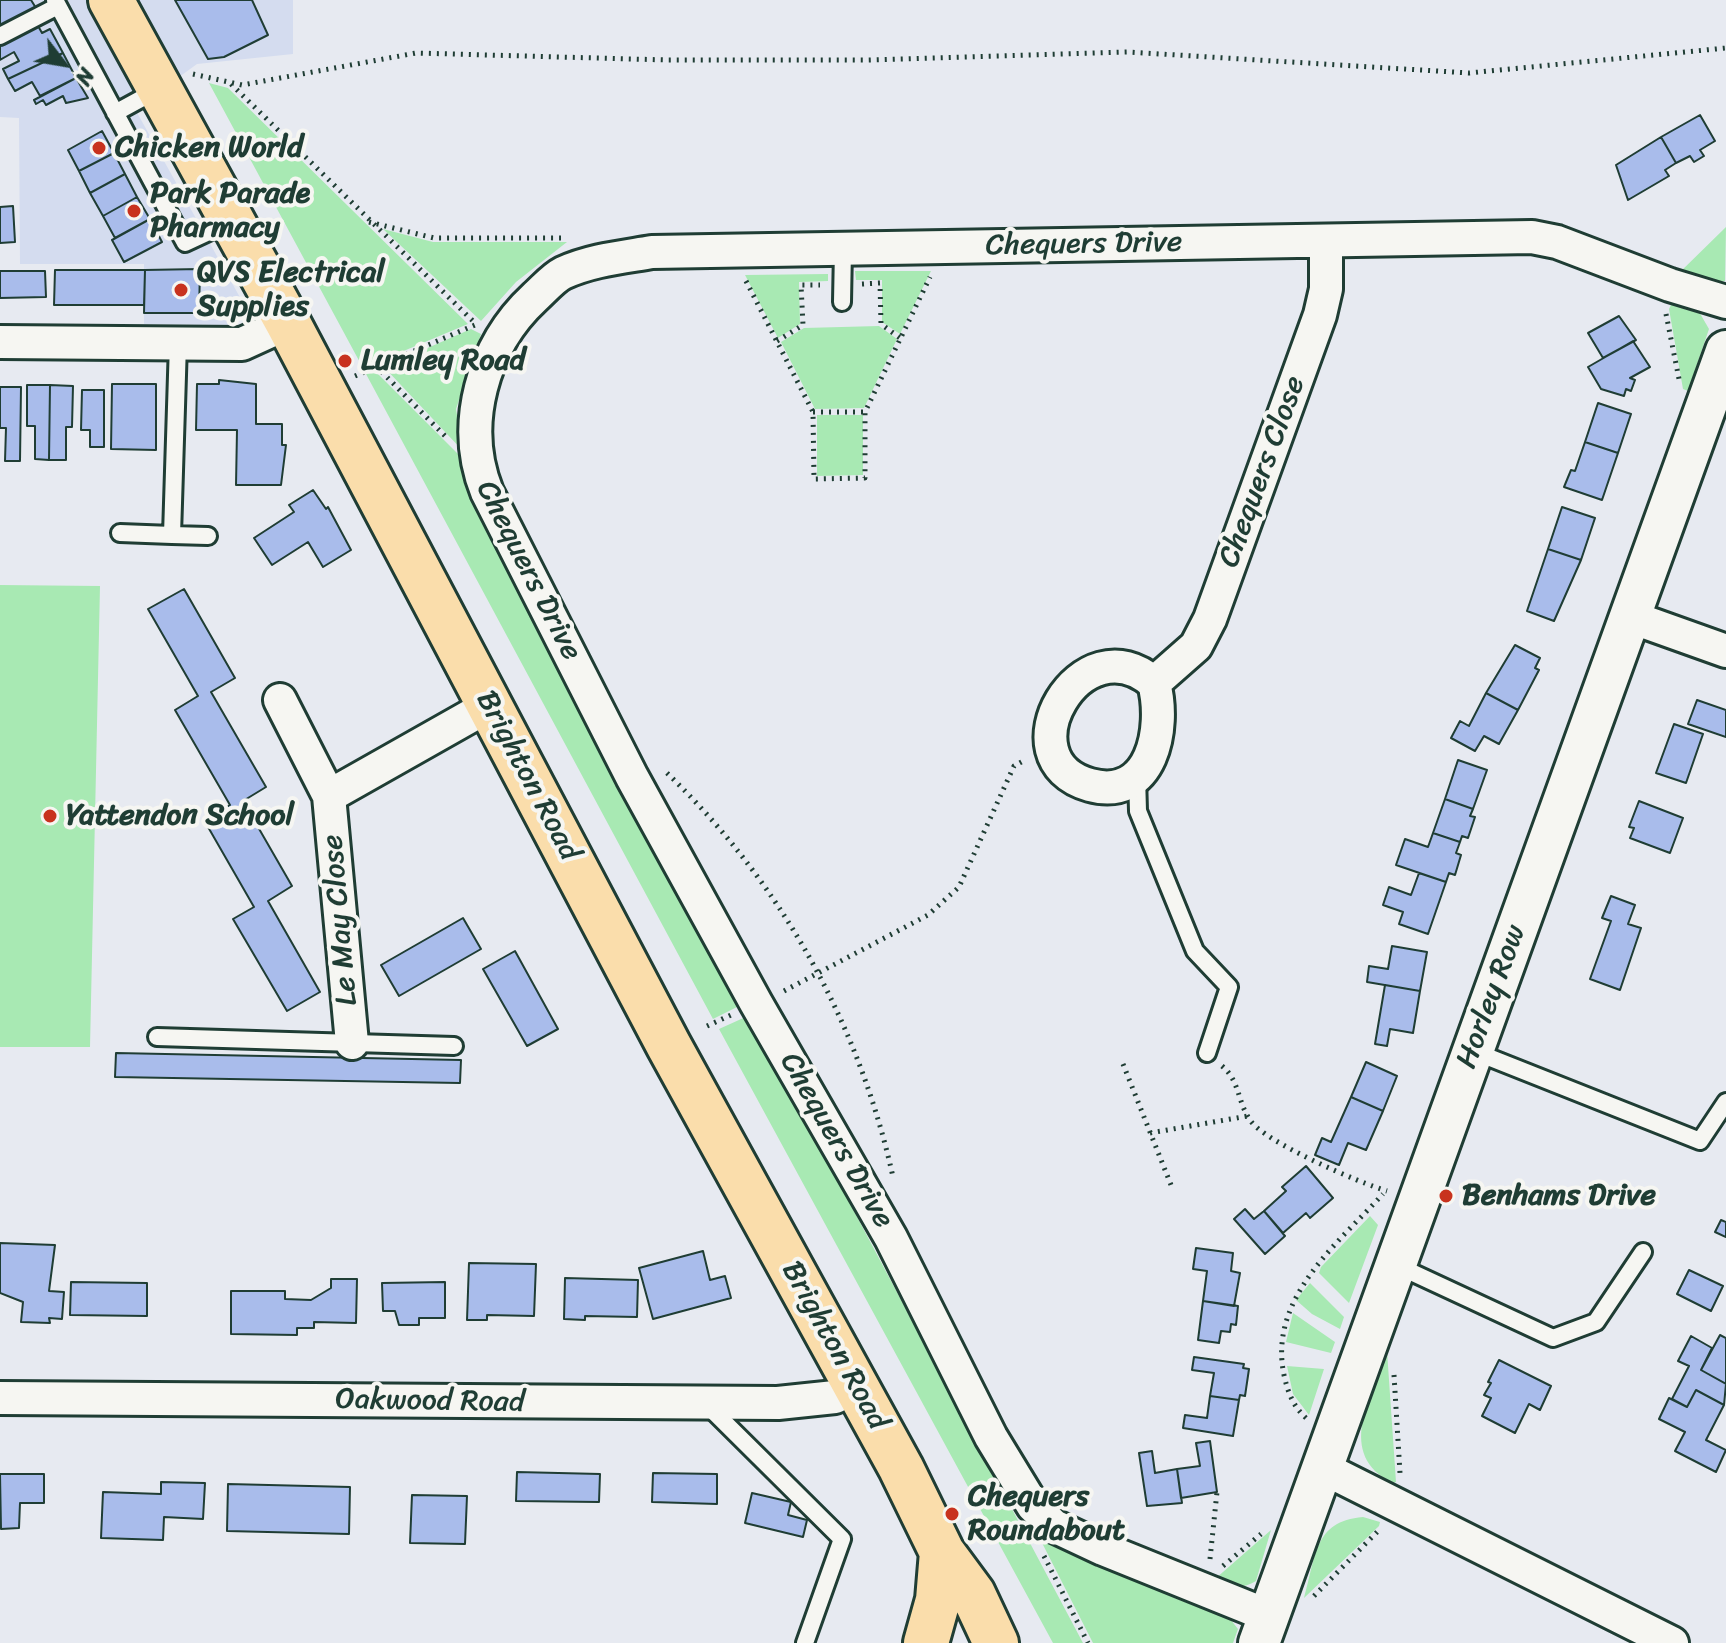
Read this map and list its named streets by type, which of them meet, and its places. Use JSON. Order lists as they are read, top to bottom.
{
  "streets": {
    "main road": ["Brighton Road"],
    "street": [
      "Chequers Drive",
      "Chequers Close",
      "Le May Close",
      "Horley Row",
      "Oakwood Road"
    ]
  },
  "crossings": [
    ["Chequers Drive", "Chequers Close"],
    ["Chequers Drive", "Horley Row"],
    ["Brighton Road", "Le May Close"],
    ["Brighton Road", "Oakwood Road"]
  ],
  "places": [
    "Chicken World",
    "Park Parade Pharmacy",
    "QVS Electrical Supplies",
    "Lumley Road",
    "Yattendon School",
    "Benhams Drive",
    "Chequers Roundabout"
  ],
  "north": "bottom right"
}
